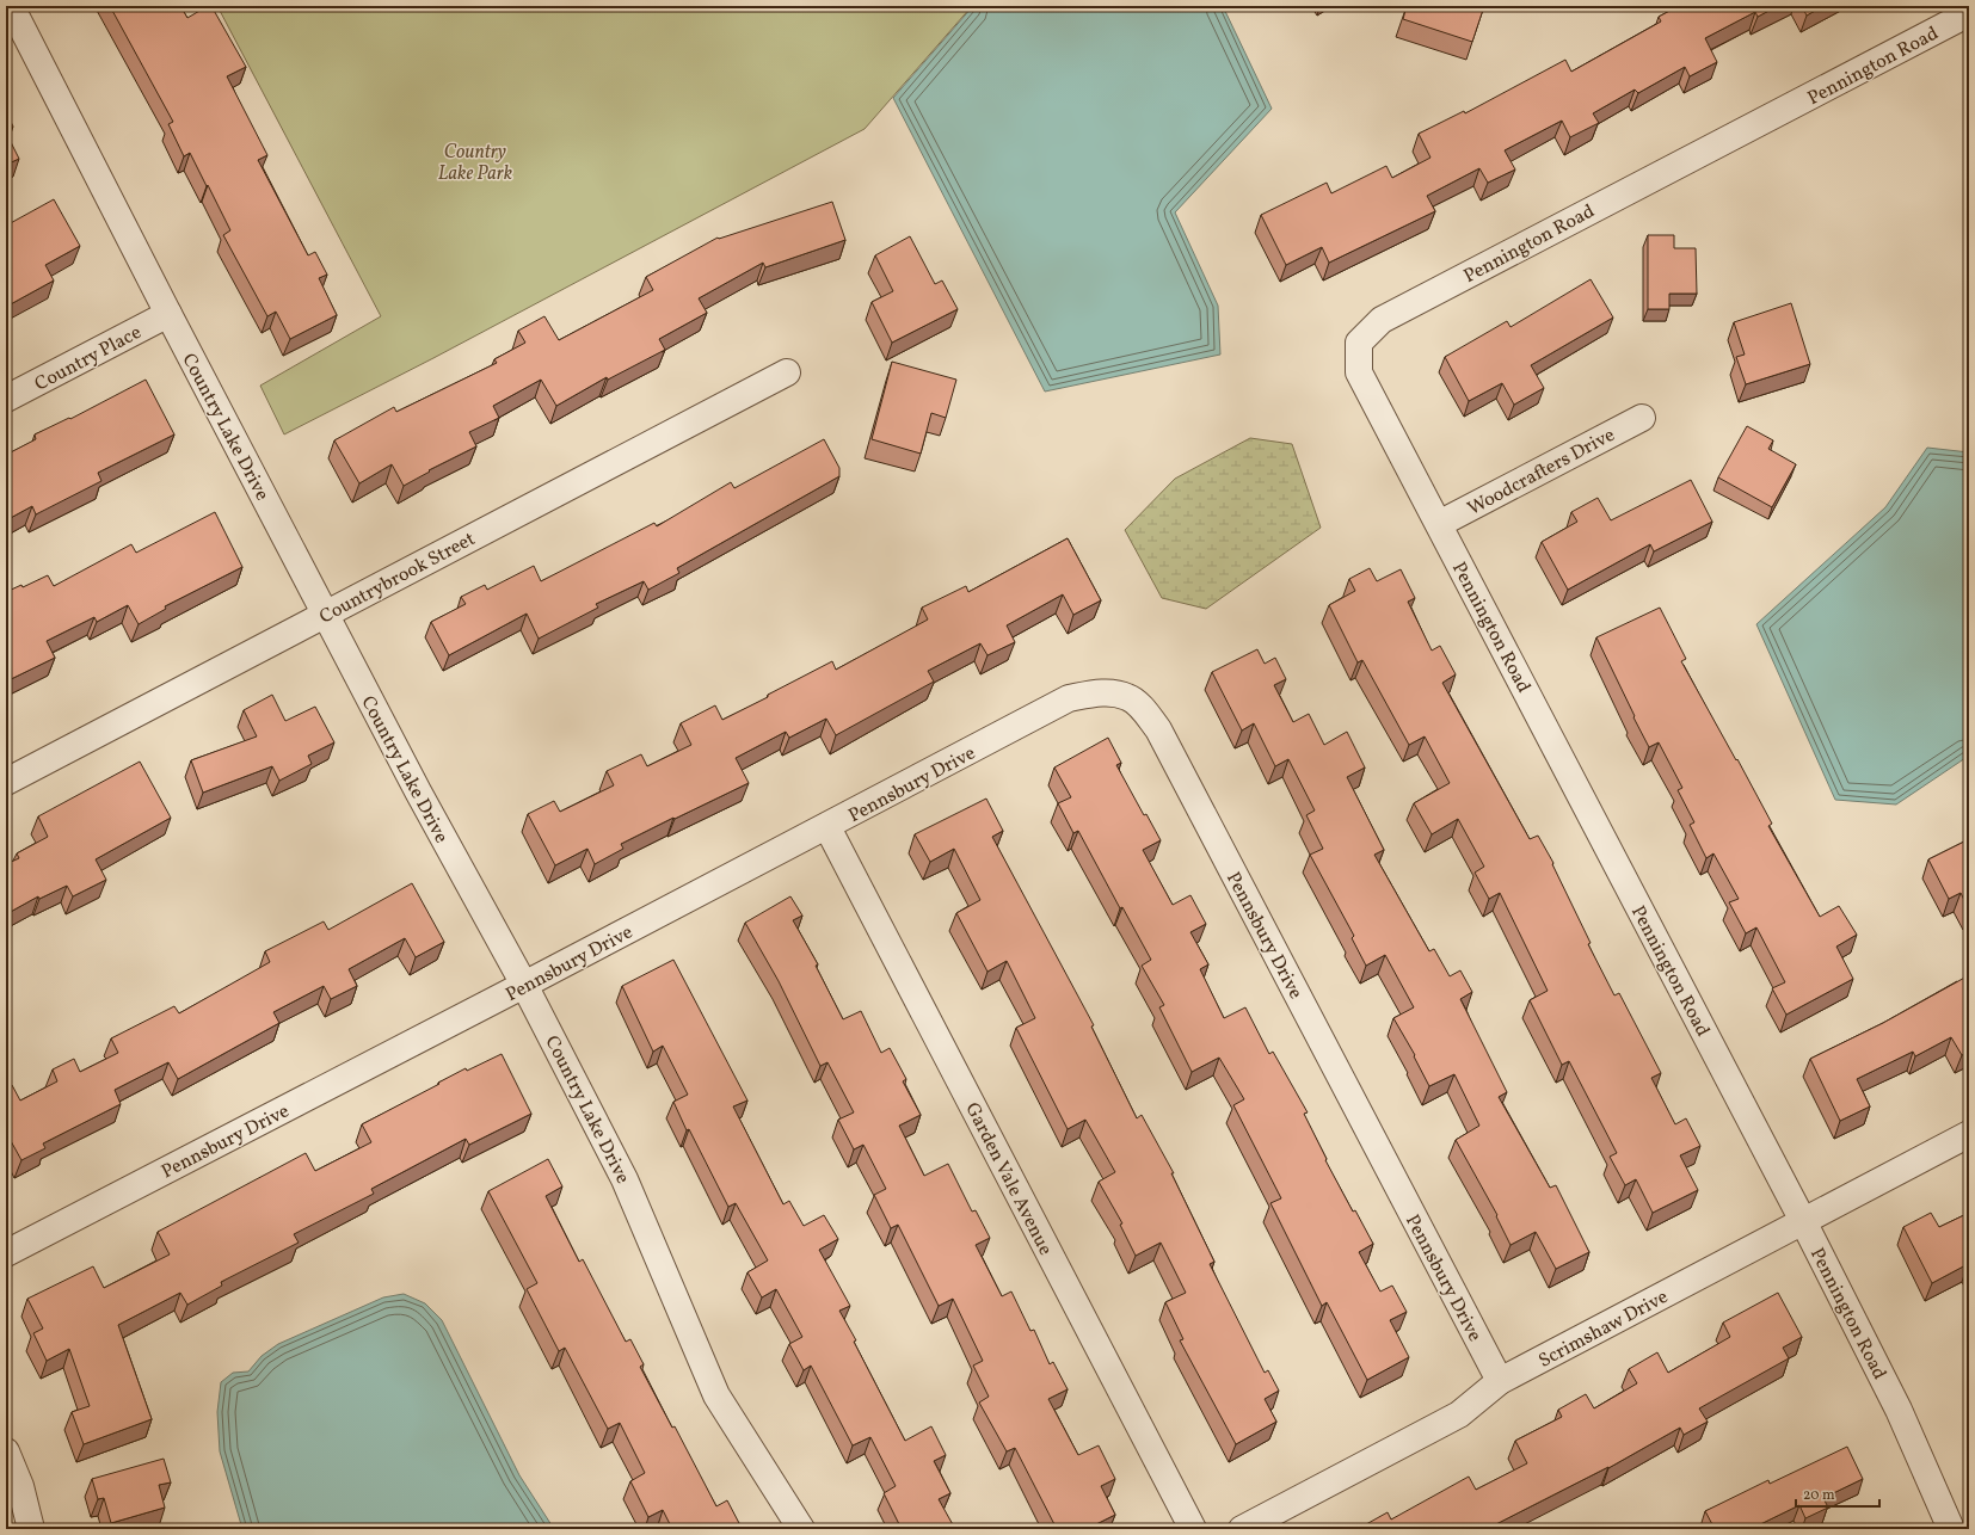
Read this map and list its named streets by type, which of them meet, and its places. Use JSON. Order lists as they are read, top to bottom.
{
  "streets": {
    "street": [
      "Pennington Road",
      "Country Place",
      "Country Lake Drive",
      "Woodcrafters Drive",
      "Countrybrook Street",
      "Pennsbury Drive",
      "Garden Vale Avenue",
      "Scrimshaw Drive"
    ]
  },
  "crossings": [
    ["Pennington Road", "Woodcrafters Drive"],
    ["Pennington Road", "Scrimshaw Drive"],
    ["Country Place", "Country Lake Drive"],
    ["Country Lake Drive", "Countrybrook Street"],
    ["Country Lake Drive", "Pennsbury Drive"],
    ["Pennsbury Drive", "Garden Vale Avenue"],
    ["Pennsbury Drive", "Scrimshaw Drive"]
  ],
  "parks": ["Country Lake Park"],
  "scale_bar": "20 m"
}
